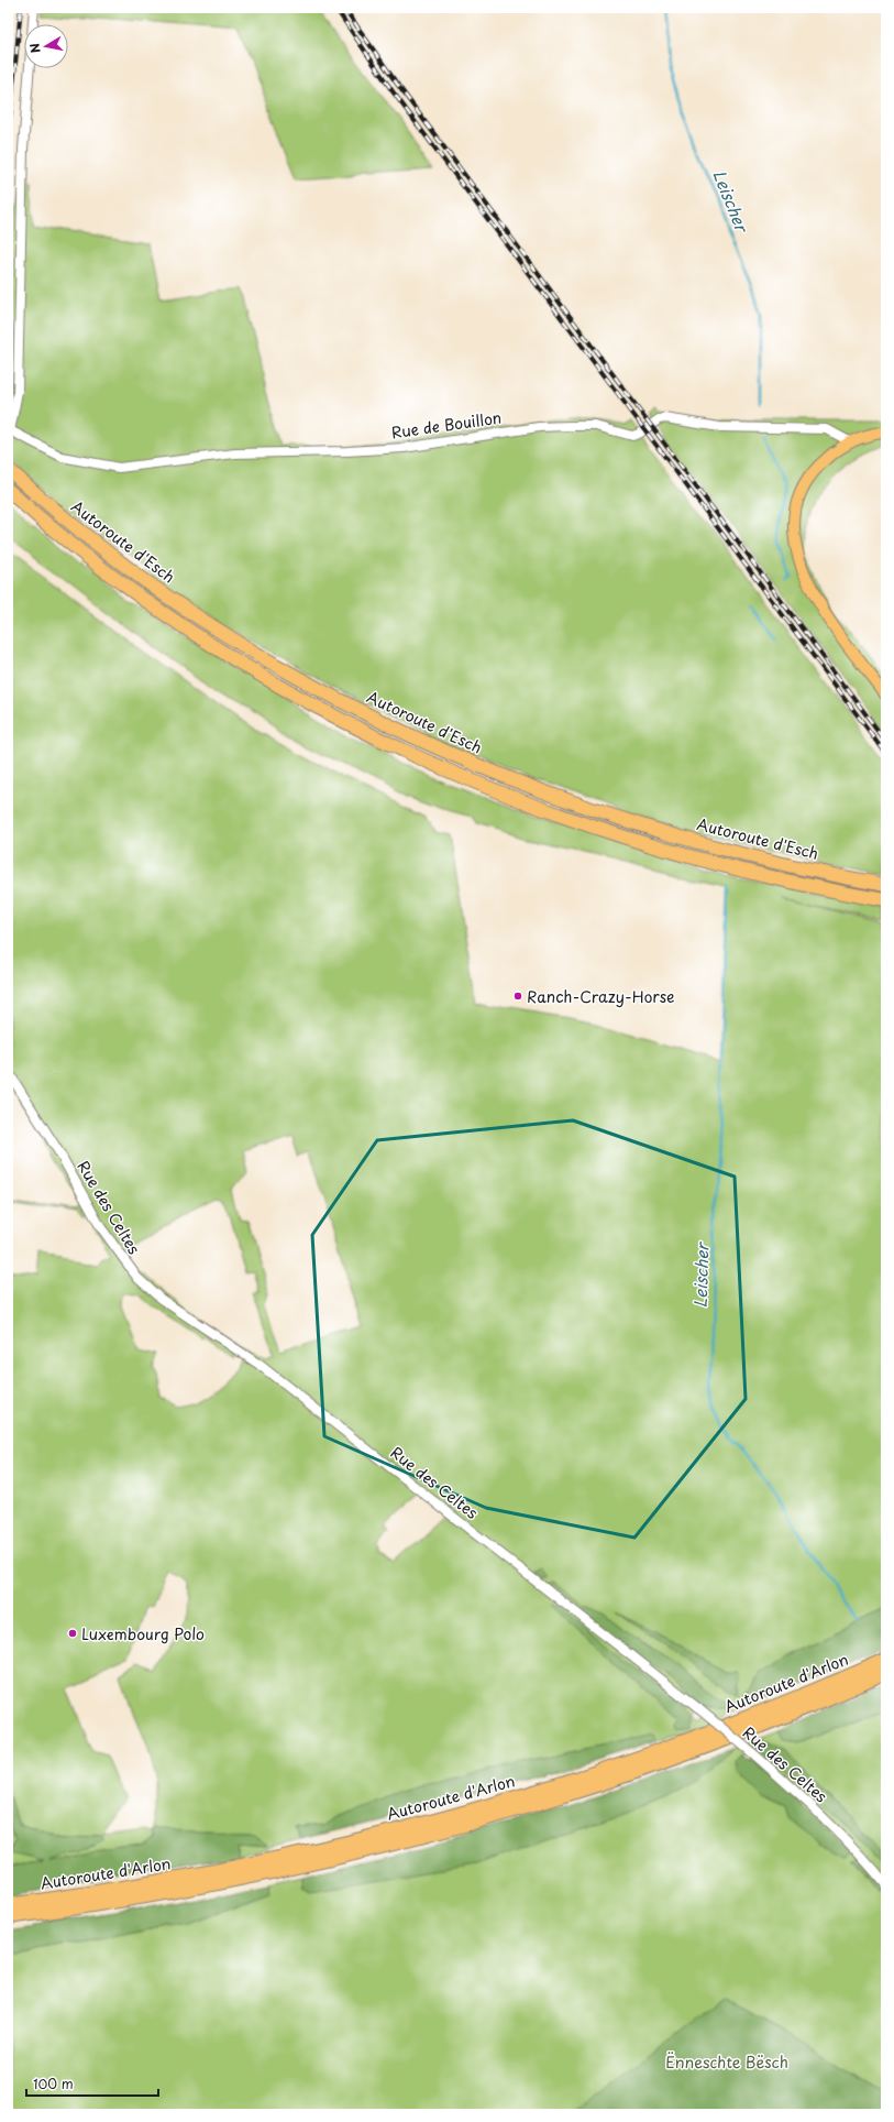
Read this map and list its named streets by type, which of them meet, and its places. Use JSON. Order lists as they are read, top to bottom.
{
  "streets": {
    "highway": ["Autoroute d'Esch", "Autoroute d'Arlon"],
    "street": ["Rue de Bouillon", "Rue des Celtes"]
  },
  "water": ["Leischer"],
  "parks": ["Ënneschte Bësch"],
  "places": ["Ranch-Crazy-Horse", "Luxembourg Polo"],
  "scale_bar": "100 m",
  "north": "left"
}
